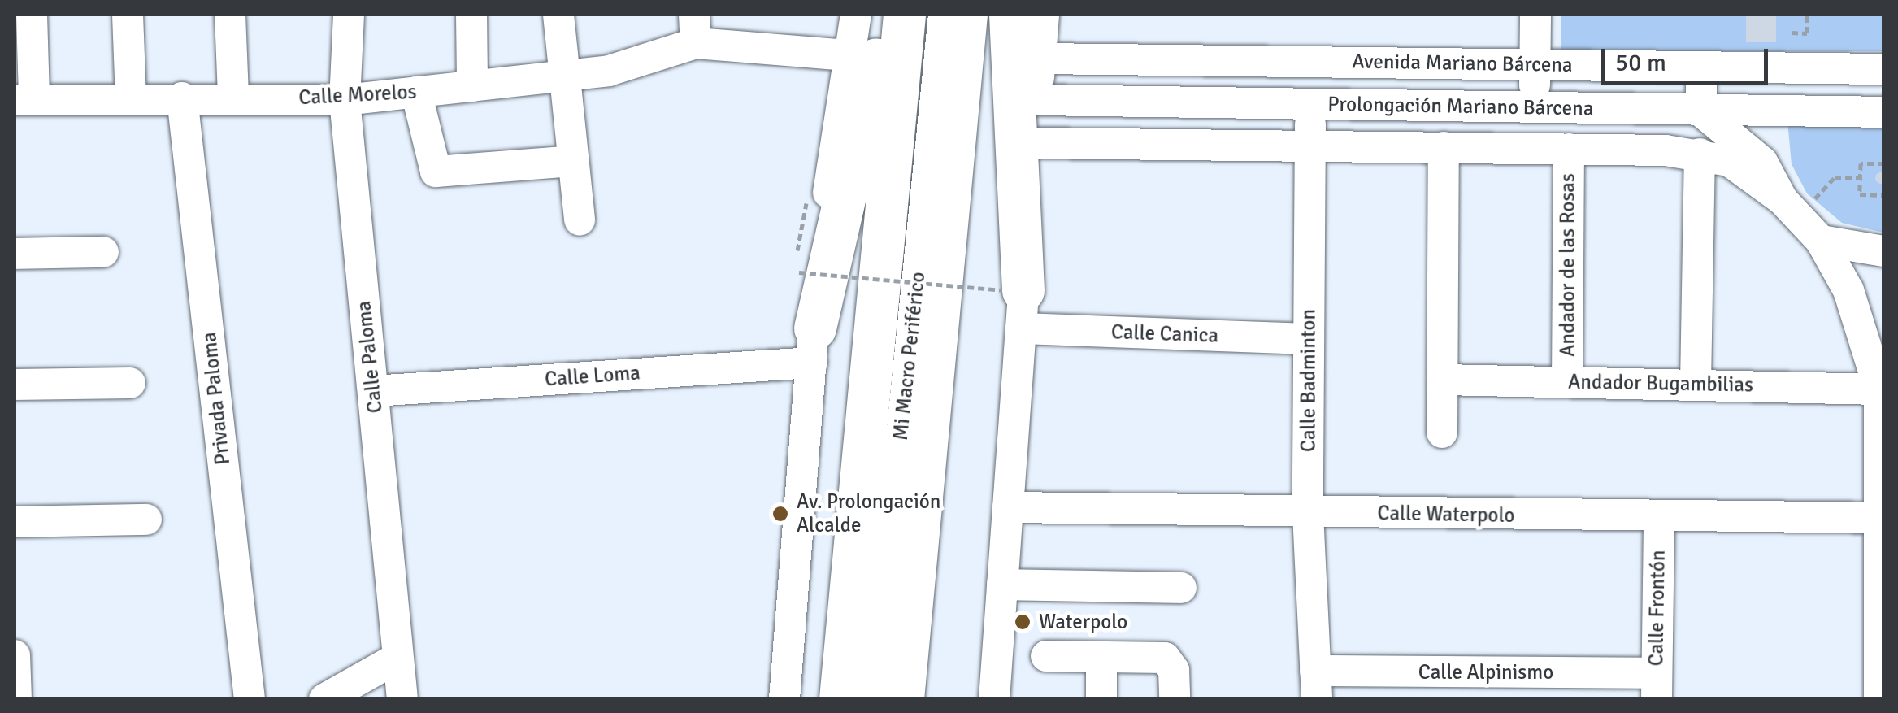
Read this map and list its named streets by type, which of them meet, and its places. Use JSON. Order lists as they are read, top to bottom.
{
  "streets": {
    "street": [
      "Avenida Mariano Bárcena",
      "Calle Morelos",
      "Prolongación Mariano Bárcena",
      "Andador de las Rosas",
      "Calle Canica",
      "Mi Macro Periférico",
      "Calle Paloma",
      "Calle Loma",
      "Calle Badminton",
      "Andador Bugambilias",
      "Privada Paloma",
      "Calle Waterpolo",
      "Calle Frontón",
      "Calle Alpinismo"
    ]
  },
  "crossings": [
    ["Avenida Mariano Bárcena", "Calle Badminton"],
    ["Calle Morelos", "Calle Paloma"],
    ["Calle Morelos", "Privada Paloma"],
    ["Prolongación Mariano Bárcena", "Andador de las Rosas"],
    ["Prolongación Mariano Bárcena", "Calle Badminton"],
    ["Andador de las Rosas", "Andador Bugambilias"],
    ["Calle Canica", "Calle Badminton"],
    ["Calle Paloma", "Calle Loma"],
    ["Calle Badminton", "Calle Waterpolo"],
    ["Calle Badminton", "Calle Alpinismo"],
    ["Calle Waterpolo", "Calle Frontón"],
    ["Calle Frontón", "Calle Alpinismo"]
  ],
  "places": ["Av. Prolongación Alcalde", "Waterpolo"],
  "scale_bar": "50 m"
}
